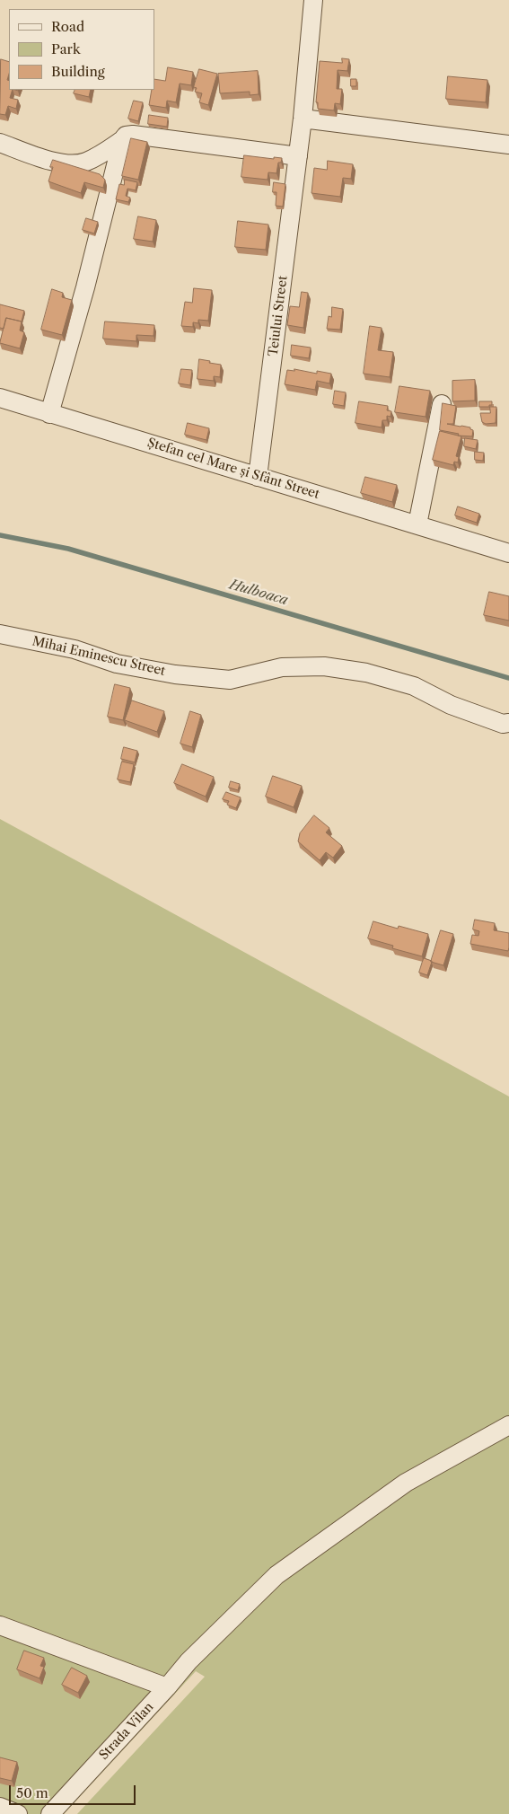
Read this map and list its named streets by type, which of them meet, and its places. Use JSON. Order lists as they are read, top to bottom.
{
  "streets": {
    "street": [
      "Teiului Street",
      "Ștefan cel Mare și Sfânt Street",
      "Mihai Eminescu Street",
      "Strada Vilan"
    ]
  },
  "crossings": [
    ["Teiului Street", "Ștefan cel Mare și Sfânt Street"]
  ],
  "water": ["Hulboaca"],
  "legend": ["Road", "Park", "Building"],
  "scale_bar": "50 m"
}
